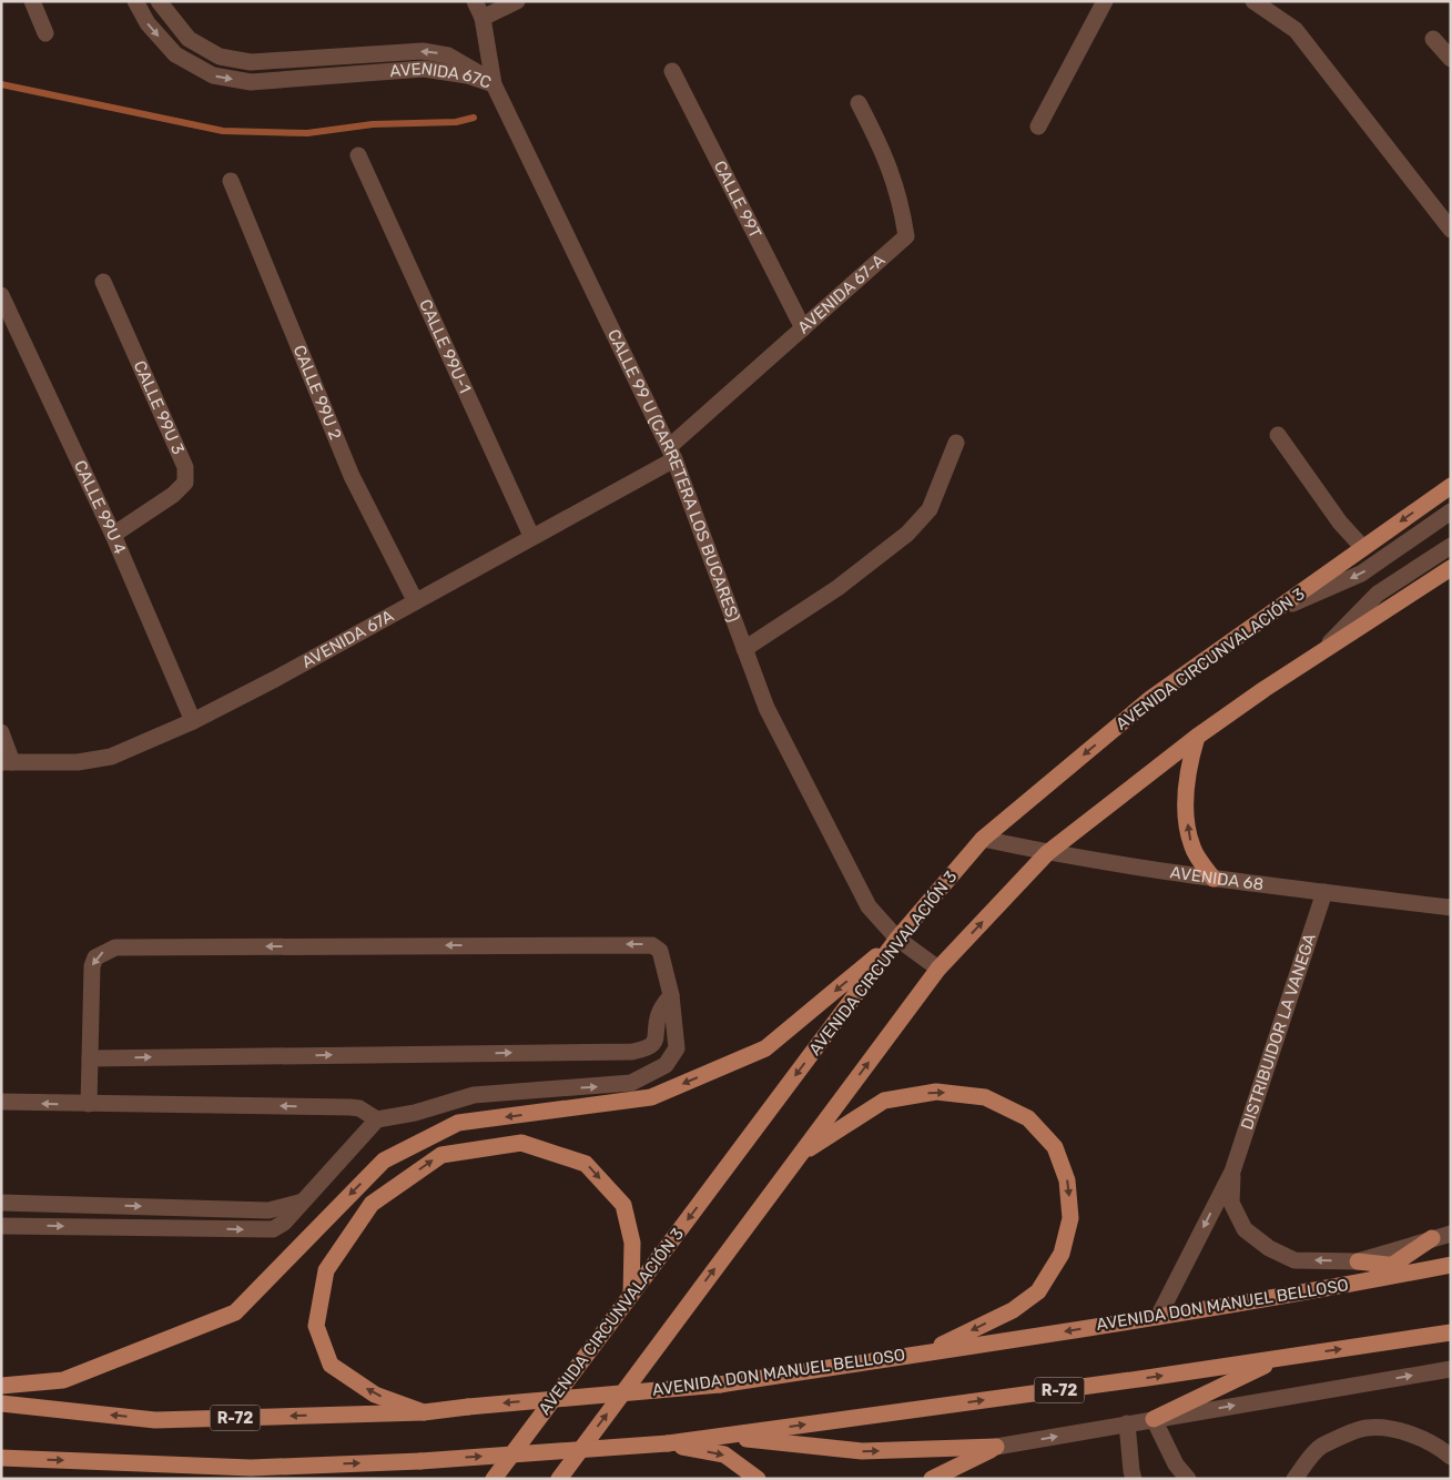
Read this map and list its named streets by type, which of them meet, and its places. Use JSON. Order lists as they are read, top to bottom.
{
  "streets": {
    "main road": ["AVENIDA CIRCUNVALACIÓN 3", "AVENIDA DON MANUEL BELLOSO", "R-72"],
    "street": [
      "AVENIDA 67C",
      "CALLE 99T",
      "AVENIDA 67-A",
      "CALLE 99U-1",
      "CALLE 99U 2",
      "CALLE 99U 3",
      "CALLE 99 U (CARRETERA LOS BUCARES)",
      "CALLE 99U 4",
      "AVENIDA 67A",
      "AVENIDA 68",
      "DISTRIBUIDOR LA VANEGA"
    ]
  },
  "crossings": [
    ["AVENIDA 67C", "CALLE 99 U (CARRETERA LOS BUCARES)"],
    ["CALLE 99T", "AVENIDA 67-A"],
    ["AVENIDA 67-A", "CALLE 99 U (CARRETERA LOS BUCARES)"],
    ["AVENIDA 67-A", "AVENIDA 67A"],
    ["CALLE 99U-1", "AVENIDA 67A"],
    ["CALLE 99U 2", "AVENIDA 67A"],
    ["CALLE 99U 3", "CALLE 99U 4"],
    ["CALLE 99 U (CARRETERA LOS BUCARES)", "AVENIDA 67A"],
    ["CALLE 99 U (CARRETERA LOS BUCARES)", "AVENIDA CIRCUNVALACIÓN 3"],
    ["CALLE 99U 4", "AVENIDA 67A"],
    ["AVENIDA CIRCUNVALACIÓN 3", "AVENIDA 68"],
    ["AVENIDA 68", "DISTRIBUIDOR LA VANEGA"],
    ["DISTRIBUIDOR LA VANEGA", "AVENIDA DON MANUEL BELLOSO"]
  ]
}
